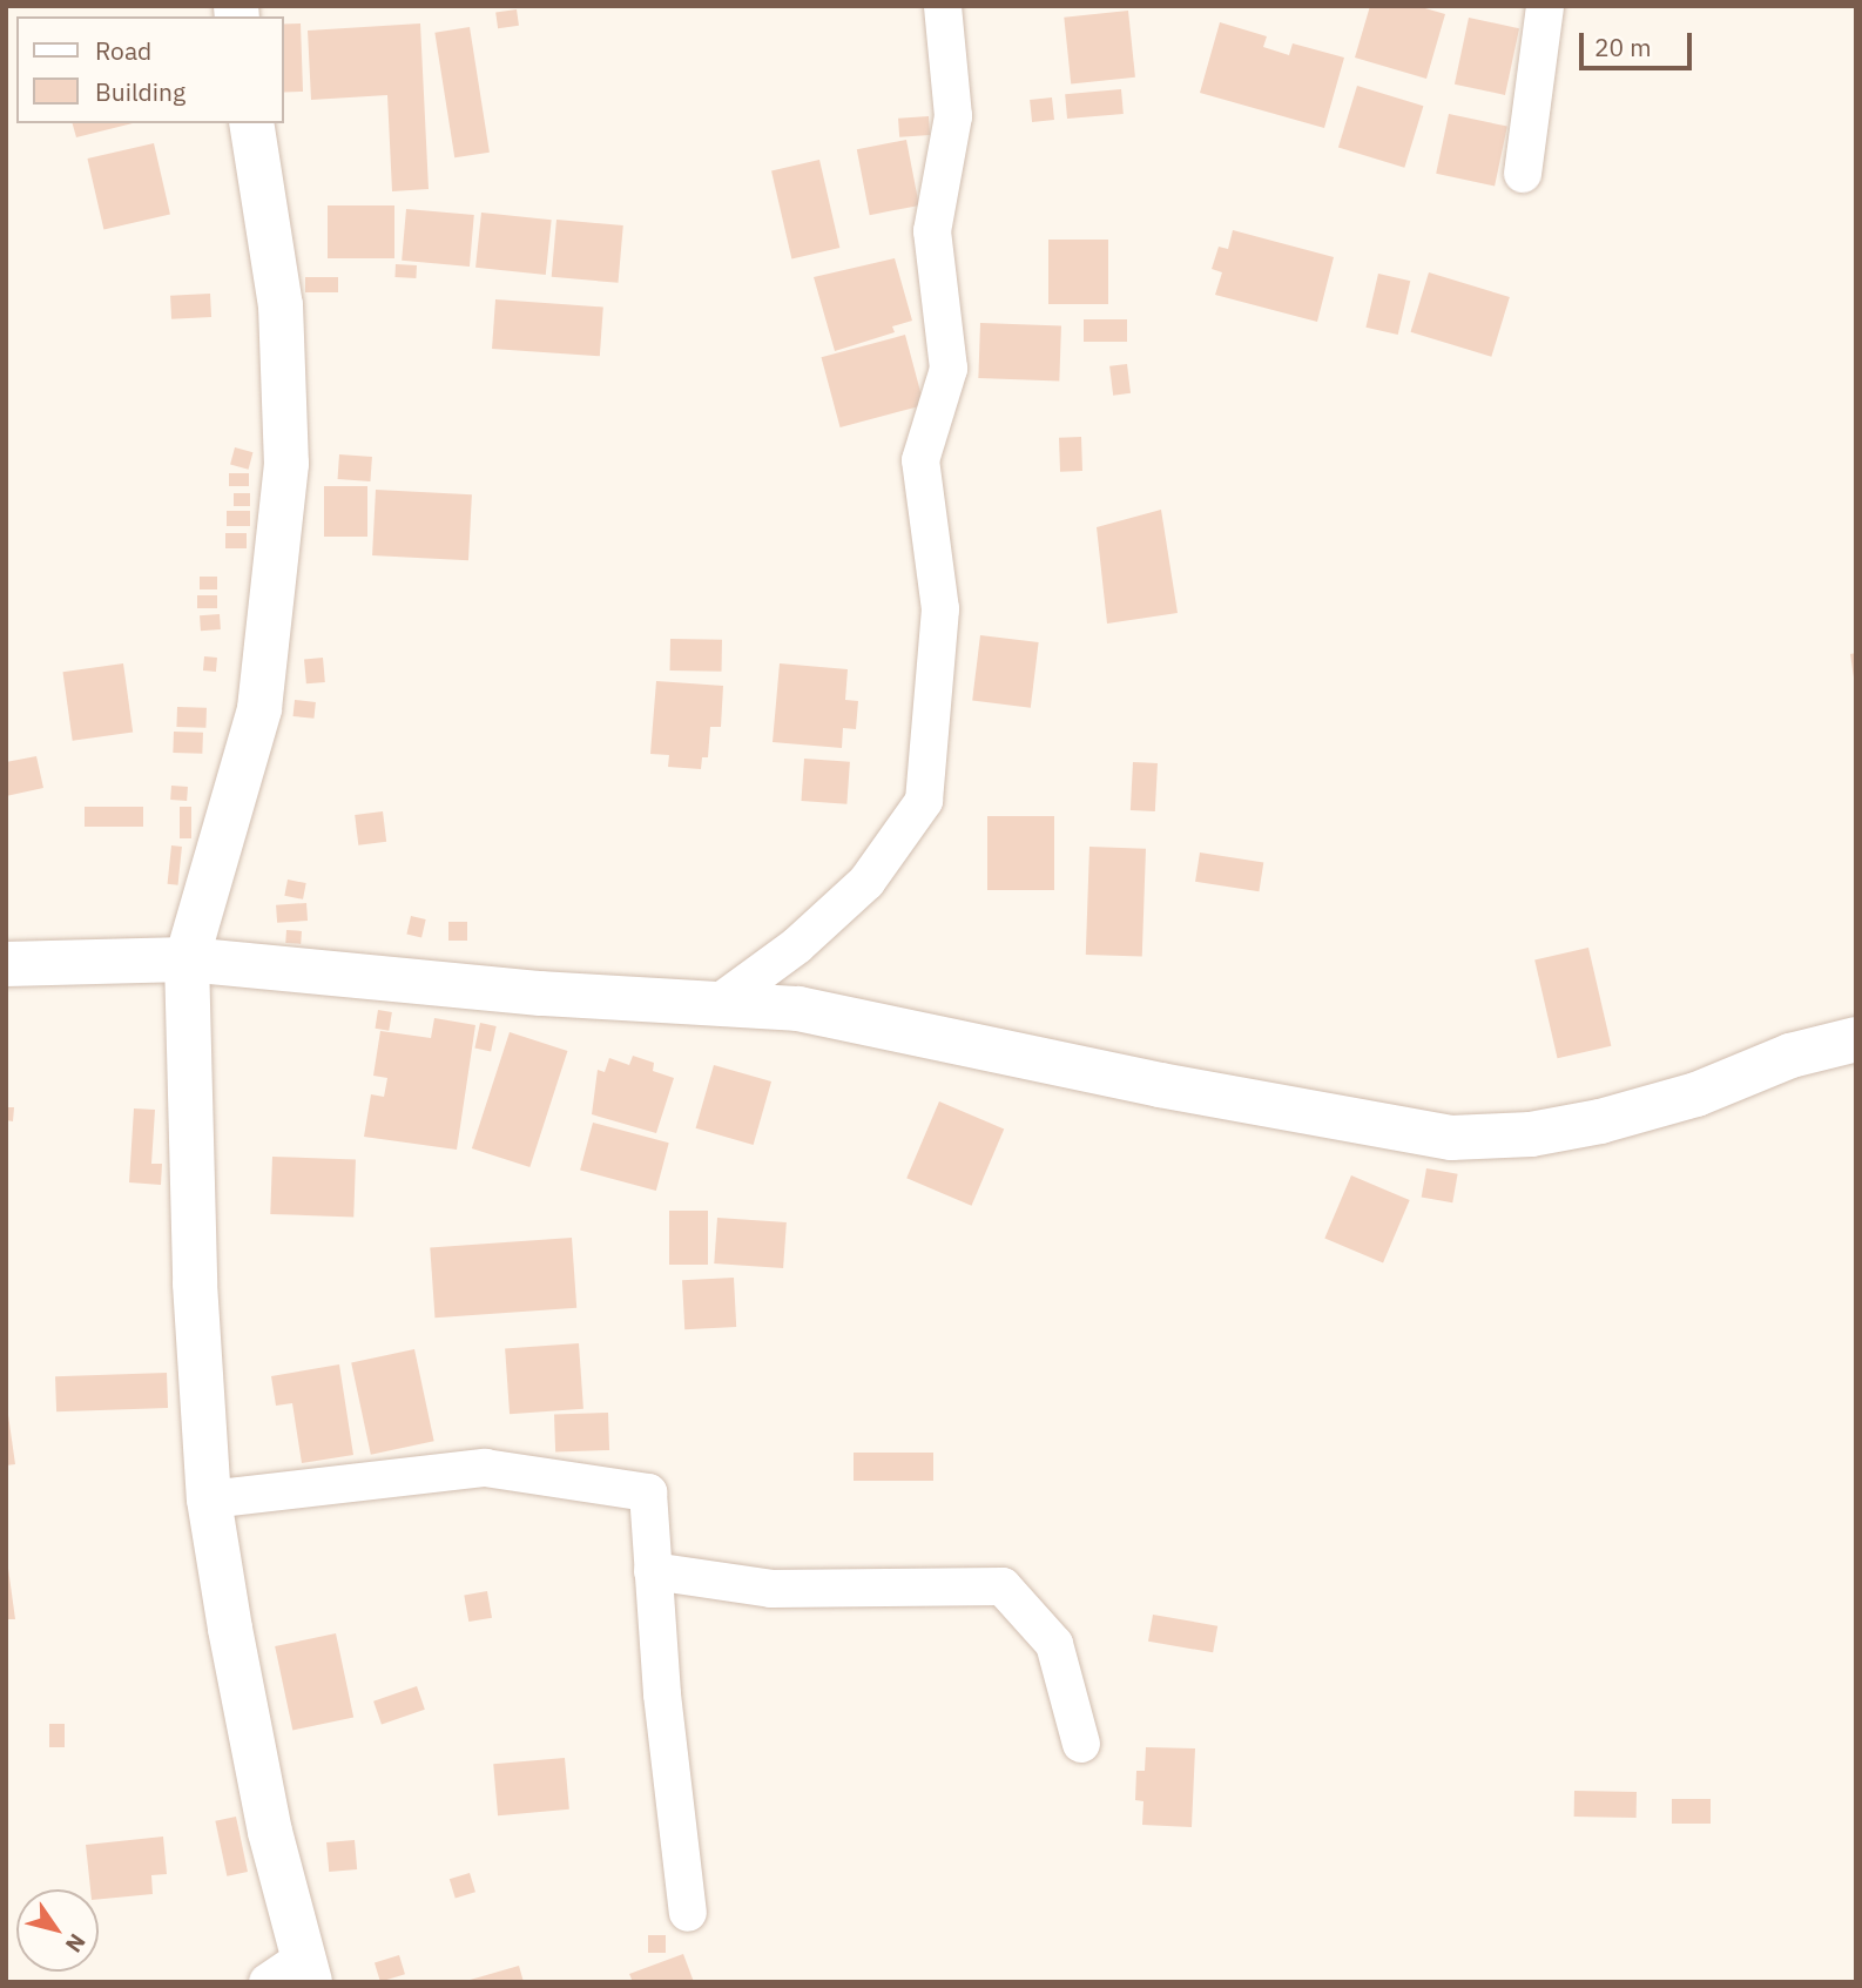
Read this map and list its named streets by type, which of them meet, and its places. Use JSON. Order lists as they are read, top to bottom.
{
  "legend": ["Road", "Building"],
  "scale_bar": "20 m",
  "north": "bottom right"
}
